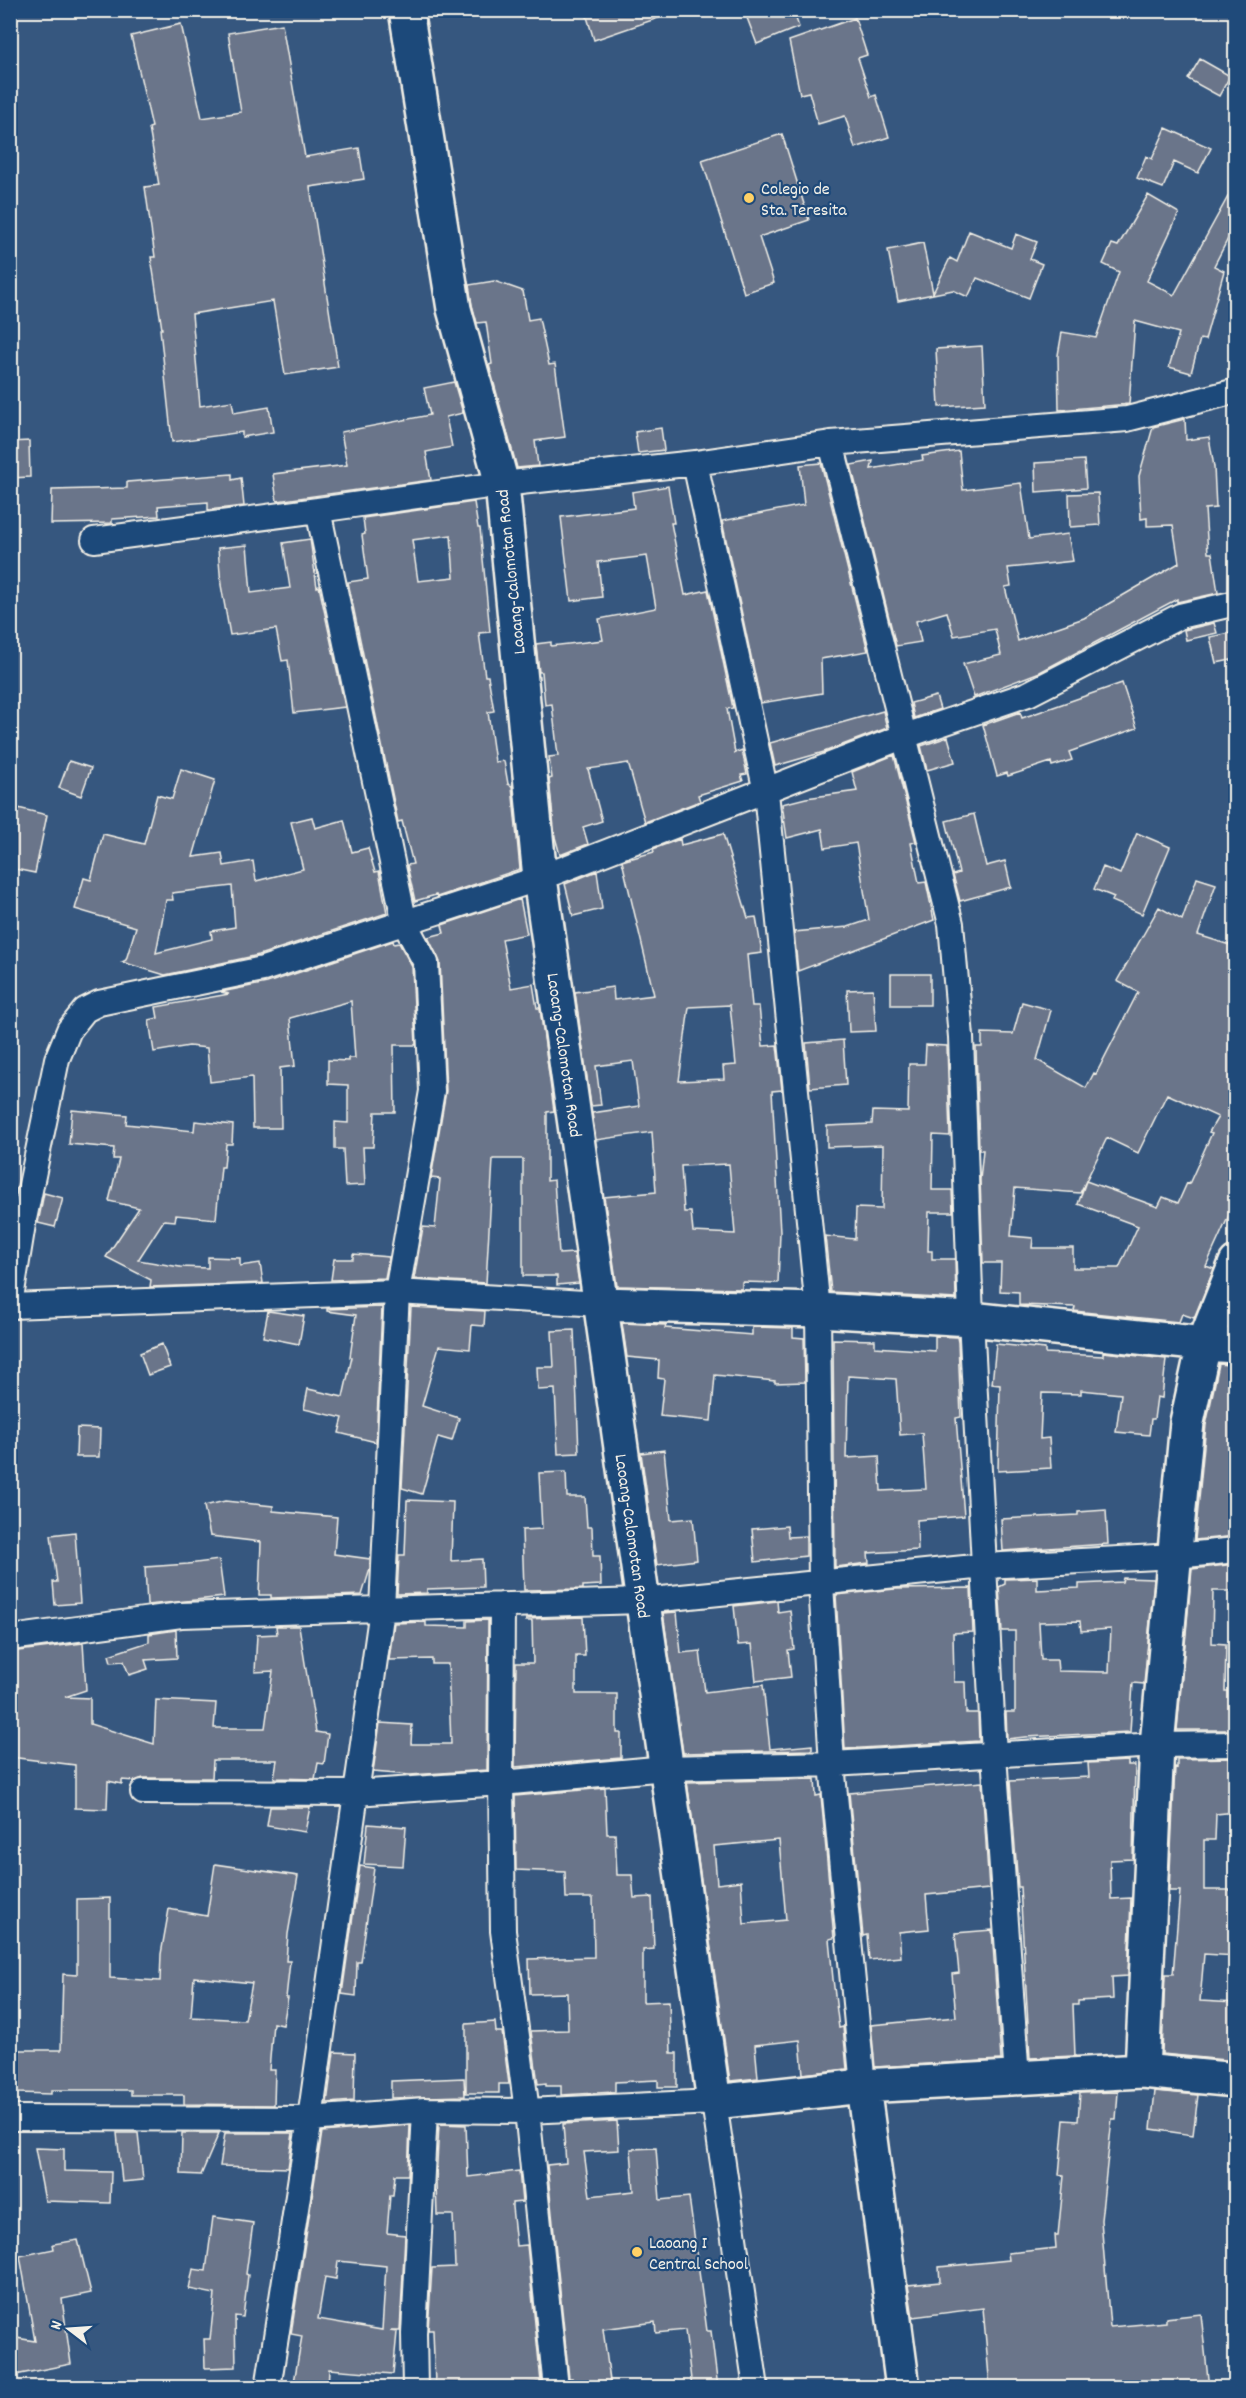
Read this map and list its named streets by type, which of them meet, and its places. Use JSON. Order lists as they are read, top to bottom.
{
  "streets": {
    "main road": ["Laoang-Calomotan Road"]
  },
  "places": ["Colegio de Sta. Teresita", "Laoang I Central School"],
  "north": "left"
}
